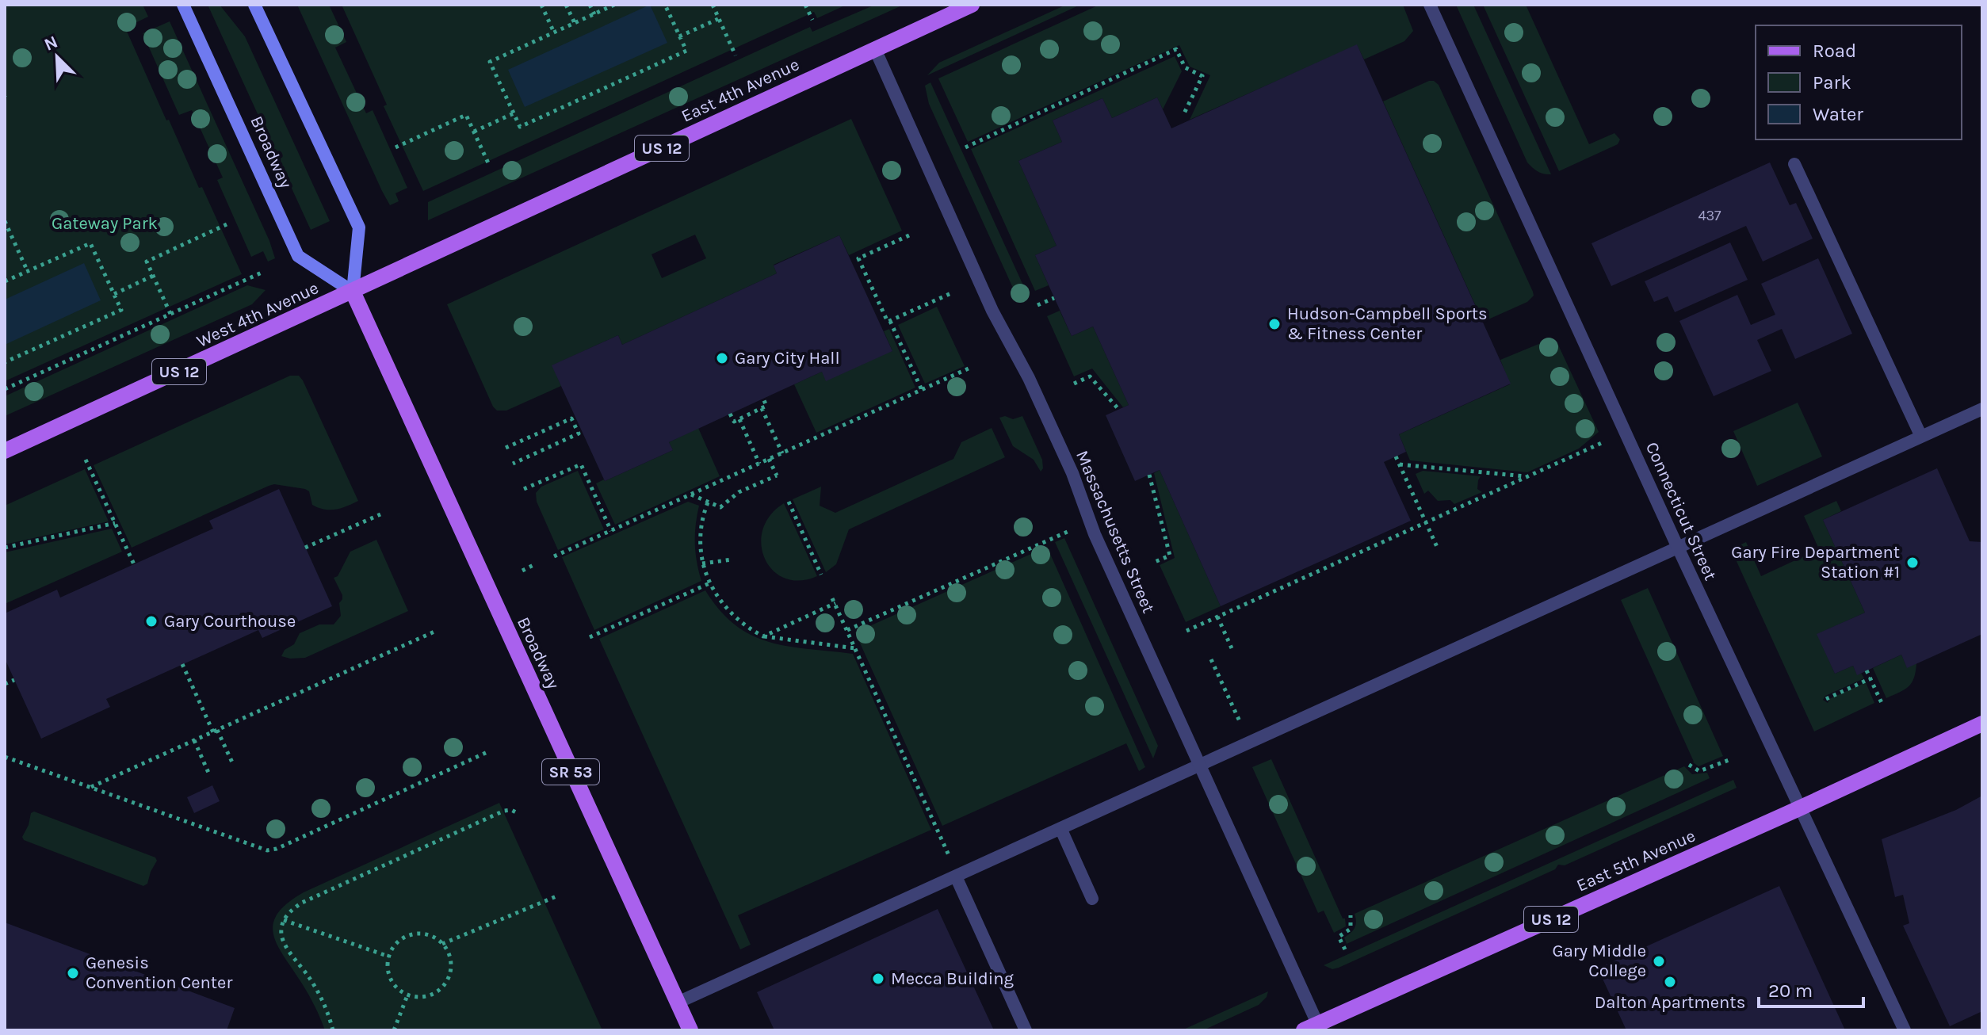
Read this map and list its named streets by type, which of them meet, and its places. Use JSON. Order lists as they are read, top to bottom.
{
  "streets": {
    "main road": [
      "East 4th Avenue",
      "US 12",
      "Broadway",
      "West 4th Avenue",
      "SR 53",
      "East 5th Avenue"
    ],
    "street": ["Connecticut Street", "Massachusetts Street"]
  },
  "crossings": [
    ["East 4th Avenue", "Broadway"],
    ["East 4th Avenue", "West 4th Avenue"],
    ["East 4th Avenue", "Massachusetts Street"],
    ["Broadway", "West 4th Avenue"],
    ["Connecticut Street", "East 5th Avenue"],
    ["Massachusetts Street", "East 5th Avenue"]
  ],
  "parks": ["Gateway Park"],
  "places": [
    "Hudson-Campbell Sports & Fitness Center",
    "Gary City Hall",
    "Gary Fire Department Station #1",
    "Gary Courthouse",
    "Gary Middle College",
    "Genesis Convention Center",
    "Mecca Building",
    "Dalton Apartments"
  ],
  "house_numbers": ["437"],
  "legend": ["Road", "Park", "Water"],
  "scale_bar": "20 m",
  "north": "top left"
}
